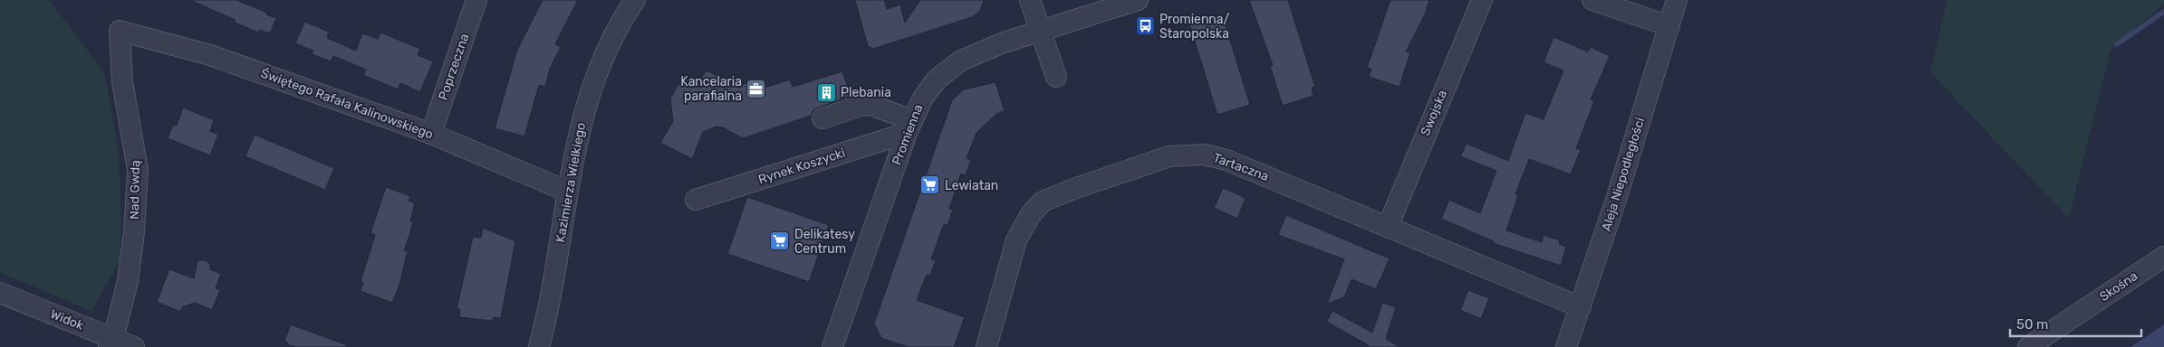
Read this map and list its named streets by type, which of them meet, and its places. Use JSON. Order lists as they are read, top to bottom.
{
  "streets": {
    "street": [
      "Poprzeczna",
      "Świętego Rafała Kalinowskiego",
      "Swojska",
      "Promienna",
      "Rynek Koszycki",
      "Tartaczna",
      "Aleja Niepodległości",
      "Kazimierza Wielkiego",
      "Nad Gwdą",
      "Skośna",
      "Widok"
    ]
  },
  "crossings": [
    ["Poprzeczna", "Świętego Rafała Kalinowskiego"],
    ["Świętego Rafała Kalinowskiego", "Kazimierza Wielkiego"],
    ["Świętego Rafała Kalinowskiego", "Nad Gwdą"],
    ["Swojska", "Tartaczna"],
    ["Promienna", "Rynek Koszycki"],
    ["Tartaczna", "Aleja Niepodległości"],
    ["Nad Gwdą", "Widok"]
  ],
  "places": {
    "bus stop": ["Promienna/ Staropolska"],
    "office": ["Kancelaria parafialna"],
    "building": ["Plebania"],
    "supermarket": ["Lewiatan", "Delikatesy Centrum"]
  },
  "scale_bar": "50 m"
}
